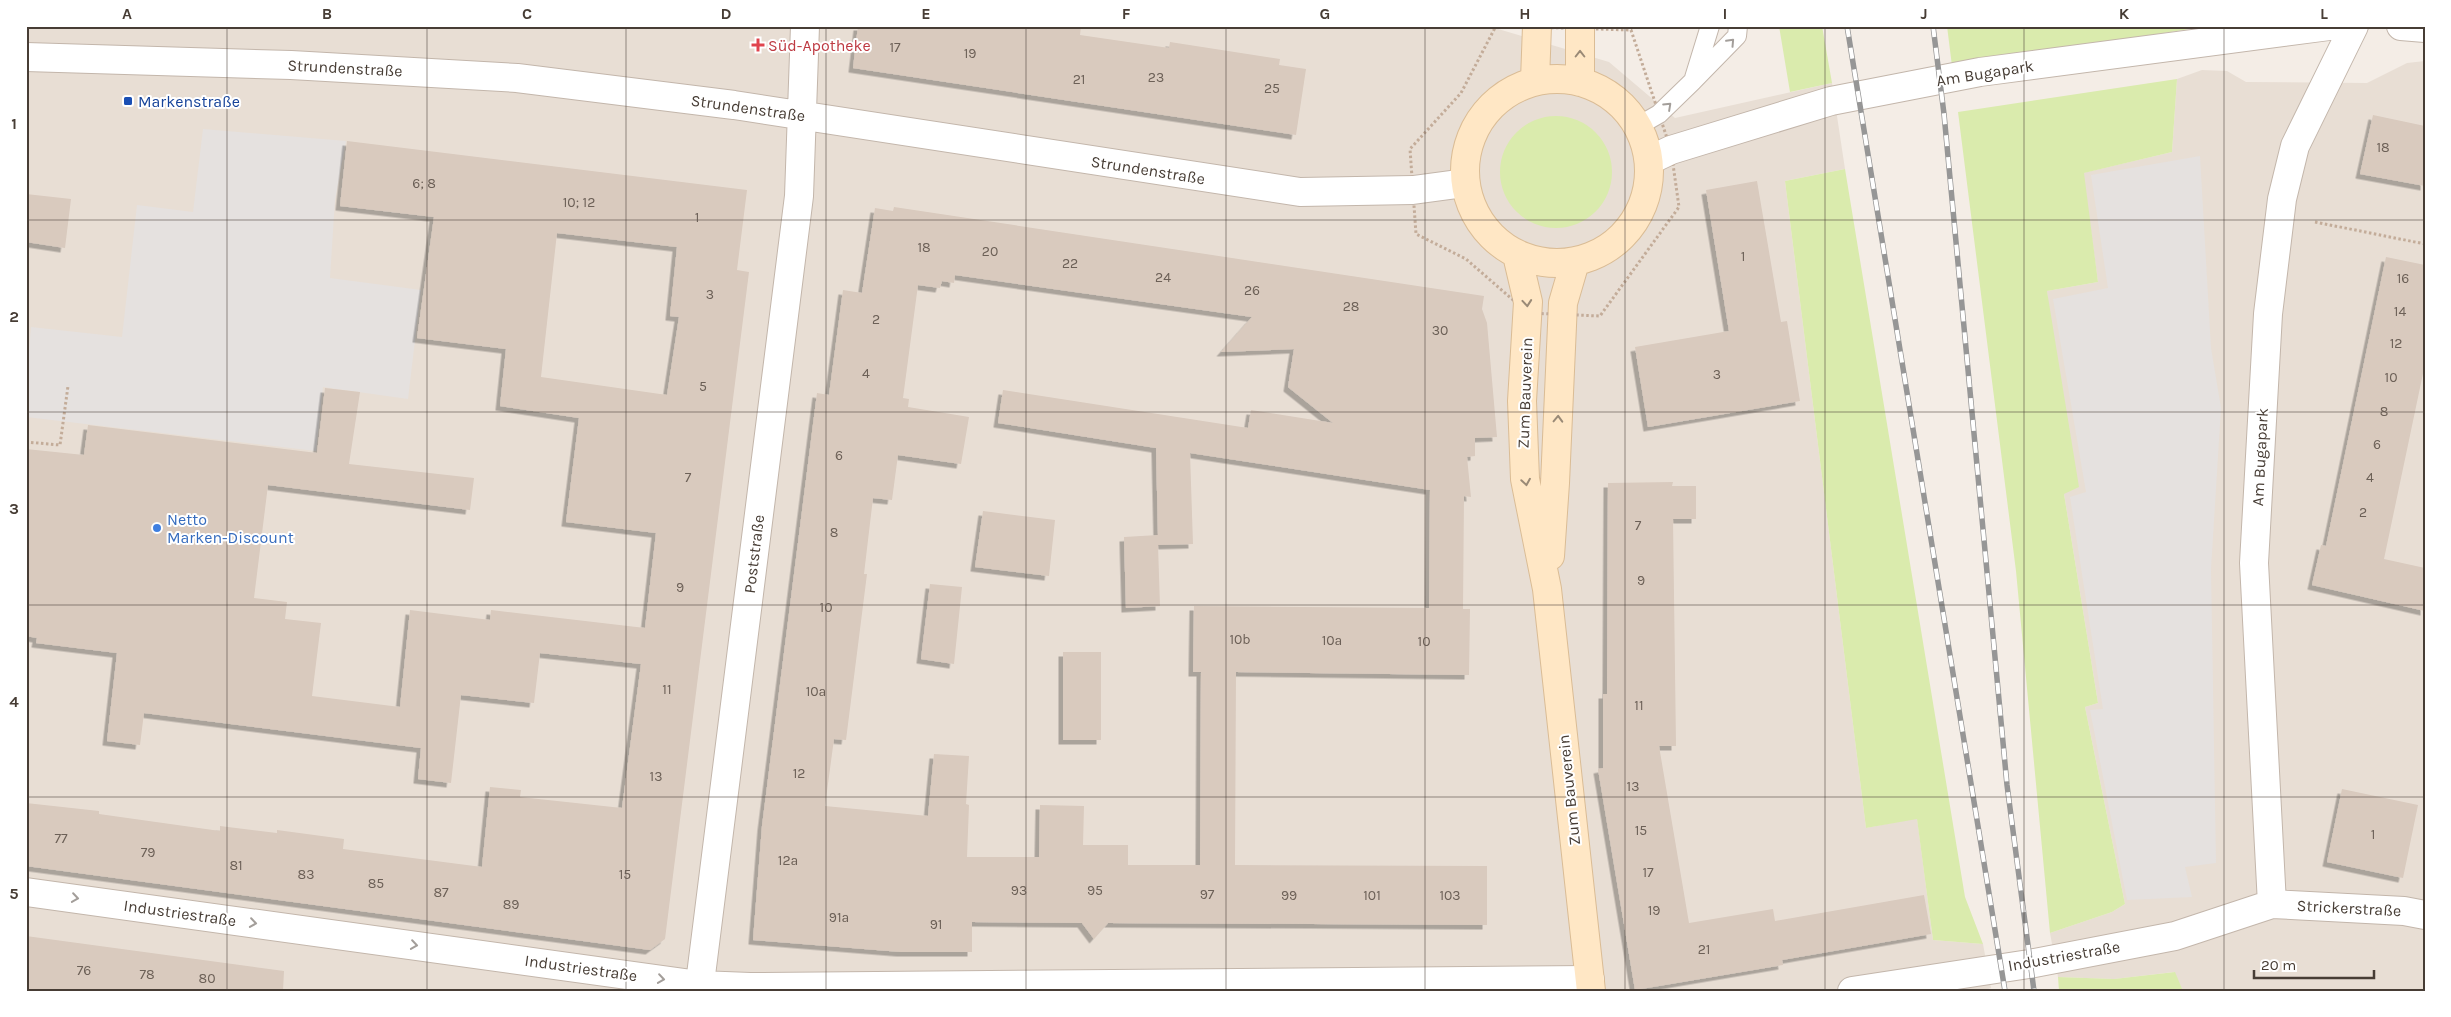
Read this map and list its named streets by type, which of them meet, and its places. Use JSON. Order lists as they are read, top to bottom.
{
  "streets": {
    "street": [
      "Strundenstraße",
      "Am Bugapark",
      "Zum Bauverein",
      "Poststraße",
      "Strickerstraße",
      "Industriestraße"
    ]
  },
  "crossings": [
    ["Strundenstraße", "Poststraße"],
    ["Am Bugapark", "Strickerstraße"],
    ["Am Bugapark", "Industriestraße"],
    ["Zum Bauverein", "Industriestraße"],
    ["Poststraße", "Industriestraße"],
    ["Strickerstraße", "Industriestraße"]
  ],
  "places": {
    "health": ["Süd-Apotheke"],
    "transit": ["Markenstraße"],
    "other": ["Netto Marken-Discount"]
  },
  "house_numbers": [
    "17",
    "19",
    "23",
    "21",
    "25",
    "18",
    "6; 8",
    "10; 12",
    "1",
    "18",
    "20",
    "1",
    "22",
    "24",
    "16",
    "26",
    "3",
    "28",
    "14",
    "2",
    "30",
    "12",
    "4",
    "3",
    "10",
    "5",
    "8",
    "6",
    "6",
    "7",
    "4",
    "2",
    "7",
    "8",
    "9",
    "9",
    "10",
    "10b",
    "10a",
    "10",
    "11",
    "10a",
    "11",
    "12",
    "13",
    "13",
    "15",
    "1",
    "77",
    "79",
    "12a",
    "81",
    "17",
    "83",
    "15",
    "85",
    "93",
    "95",
    "87",
    "97",
    "99",
    "101",
    "103",
    "89",
    "19",
    "91a",
    "91",
    "21",
    "76",
    "78",
    "80"
  ],
  "scale_bar": "20 m",
  "grid": {
    "columns": [
      "A",
      "B",
      "C",
      "D",
      "E",
      "F",
      "G",
      "H",
      "I",
      "J",
      "K",
      "L"
    ],
    "rows": [
      "1",
      "2",
      "3",
      "4",
      "5"
    ]
  }
}
